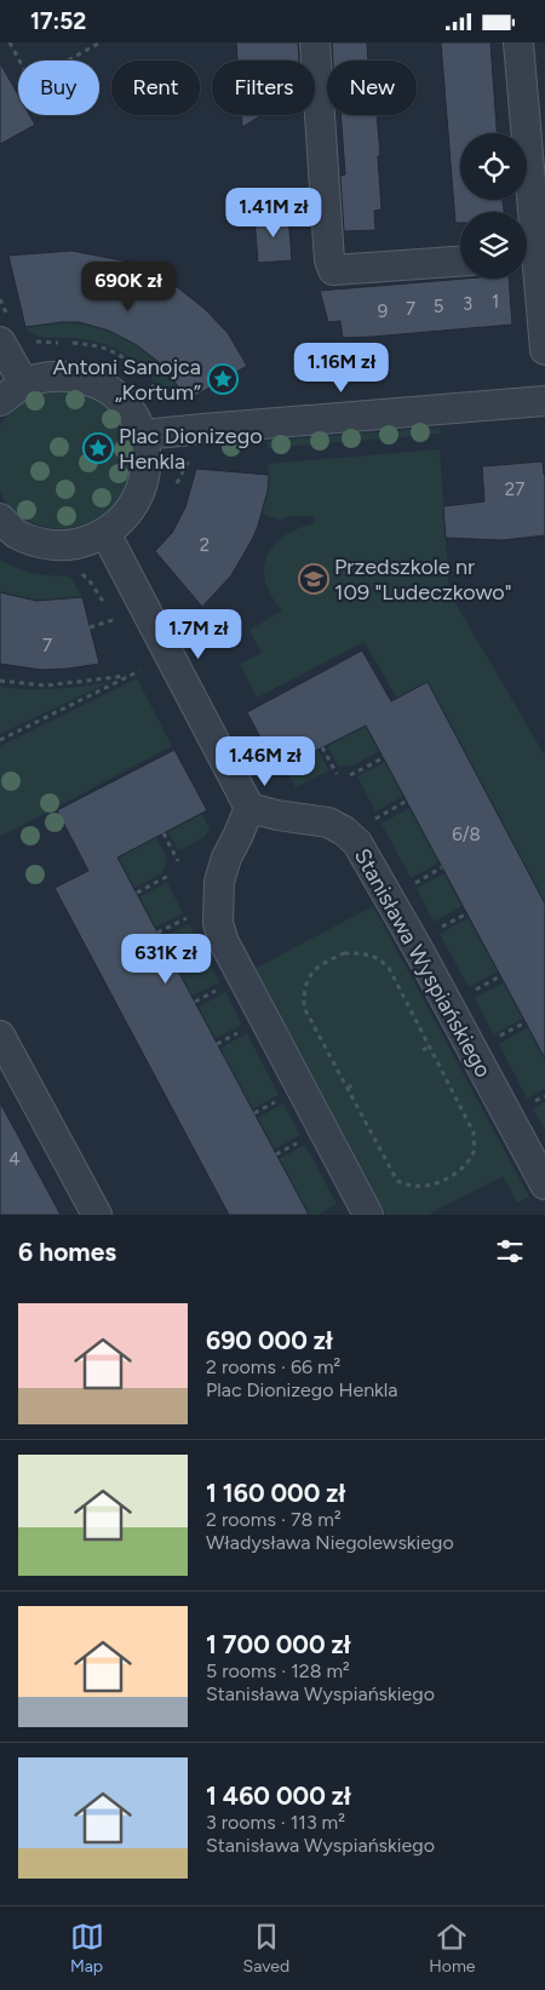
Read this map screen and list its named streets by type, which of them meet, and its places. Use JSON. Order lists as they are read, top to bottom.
{
  "streets": {
    "street": ["Stanisława Wyspiańskiego"]
  },
  "places": {
    "place": ["Antoni Sanojca „Kortum”", "Plac Dionizego Henkla"],
    "school or university": ["Przedszkole nr 109 \"Ludeczkowo\""]
  },
  "house_numbers": [
    "1",
    "3",
    "5",
    "7",
    "9",
    "27",
    "2",
    "7",
    "6/8",
    "4"
  ],
  "page": {
    "status": "17:52",
    "chip": [
      "Buy",
      "Rent",
      "Filters",
      "New"
    ],
    "price": [
      "1.41M zł",
      "690K zł",
      "1.16M zł",
      "1.7M zł",
      "1.46M zł",
      "631K zł"
    ],
    "heading": "6 homes",
    "list": [
      {
        "name": "690 000 zł",
        "note": "2 rooms · 66 m² · Plac Dionizego Henkla"
      },
      {
        "name": "1 160 000 zł",
        "note": "2 rooms · 78 m² · Władysława Niegolewskiego"
      },
      {
        "name": "1 700 000 zł",
        "note": "5 rooms · 128 m² · Stanisława Wyspiańskiego"
      },
      {
        "name": "1 460 000 zł",
        "note": "3 rooms · 113 m² · Stanisława Wyspiańskiego"
      }
    ],
    "tabs": ["Map", "Saved", "Home"]
  }
}
